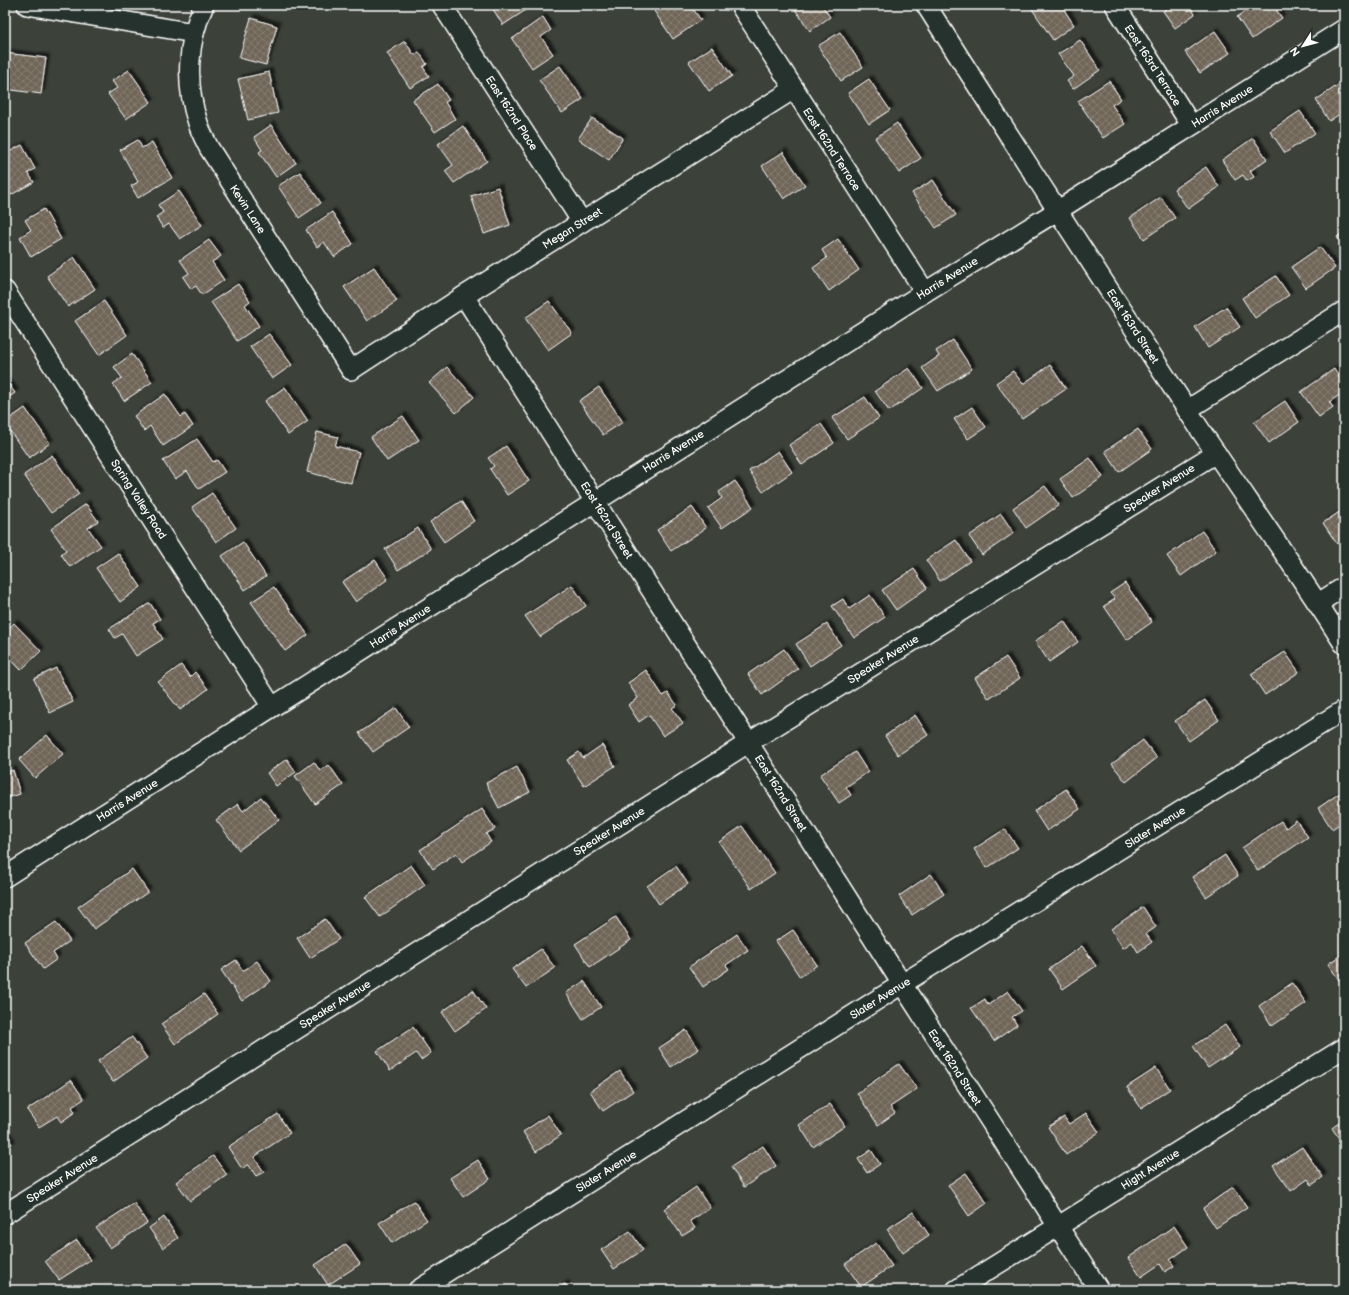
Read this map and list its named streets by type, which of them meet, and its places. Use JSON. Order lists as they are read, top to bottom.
{
  "streets": {
    "street": [
      "East 163rd Terrace",
      "Harris Avenue",
      "East 162nd Place",
      "East 162nd Terrace",
      "Kevin Lane",
      "Megan Street",
      "East 163rd Street",
      "Speaker Avenue",
      "Spring Valley Road",
      "East 162nd Street",
      "Slater Avenue",
      "Hight Avenue"
    ]
  },
  "crossings": [
    ["East 163rd Terrace", "Harris Avenue"],
    ["Harris Avenue", "East 162nd Terrace"],
    ["Harris Avenue", "East 163rd Street"],
    ["Harris Avenue", "Spring Valley Road"],
    ["Harris Avenue", "East 162nd Street"],
    ["East 162nd Place", "Megan Street"],
    ["East 162nd Terrace", "Megan Street"],
    ["Kevin Lane", "Megan Street"],
    ["Megan Street", "East 162nd Street"],
    ["East 163rd Street", "Speaker Avenue"],
    ["Speaker Avenue", "East 162nd Street"],
    ["East 162nd Street", "Slater Avenue"],
    ["East 162nd Street", "Hight Avenue"]
  ],
  "north": "bottom left"
}
